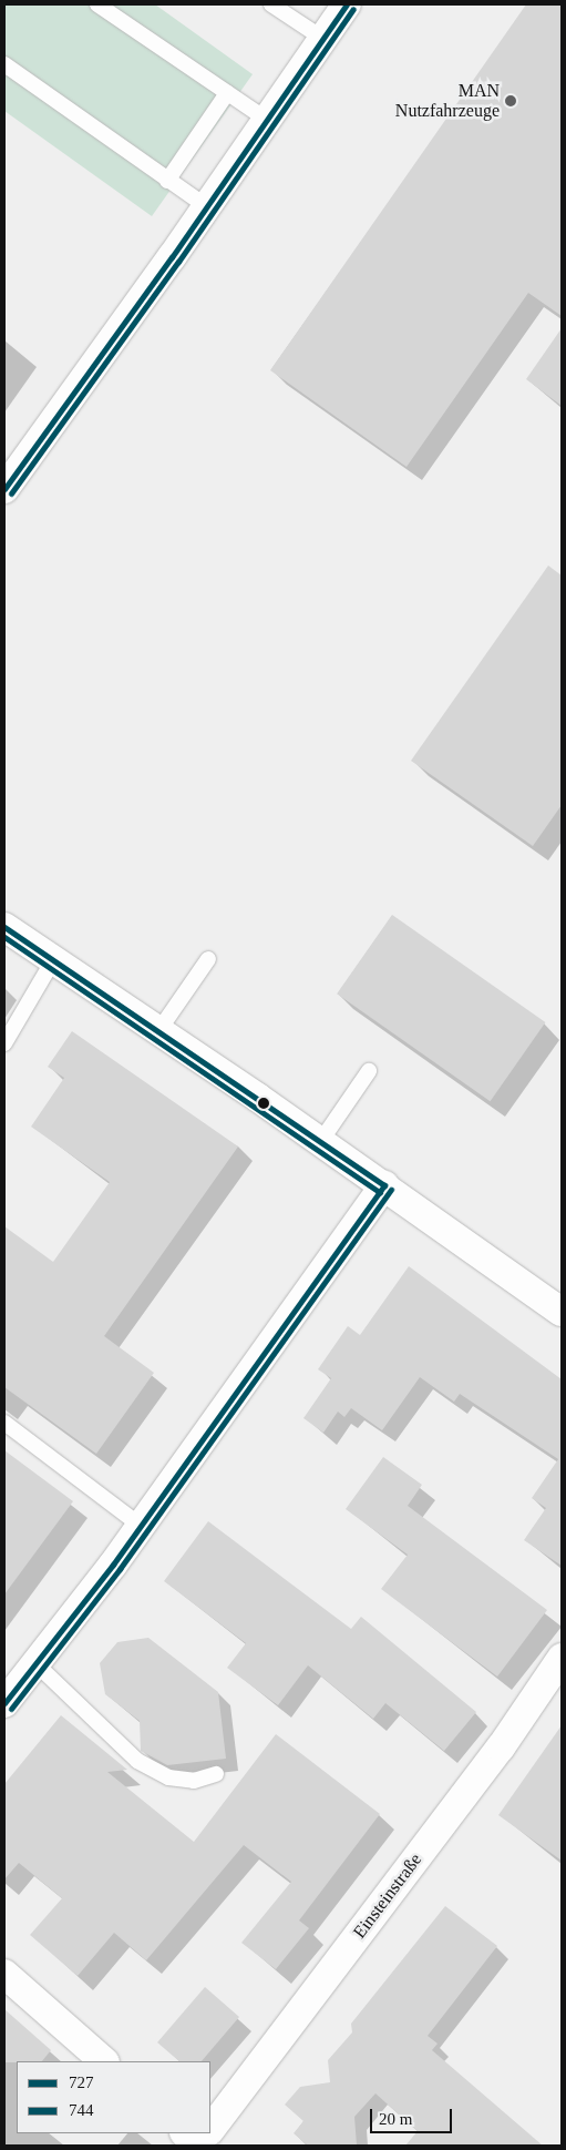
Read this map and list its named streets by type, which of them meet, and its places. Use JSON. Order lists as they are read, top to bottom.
{
  "streets": {
    "street": ["Einsteinstraße"]
  },
  "places": ["MAN Nutzfahrzeuge"],
  "lines": ["transit line 727", "transit line 744"],
  "legend": ["727", "744"],
  "scale_bar": "20 m"
}
